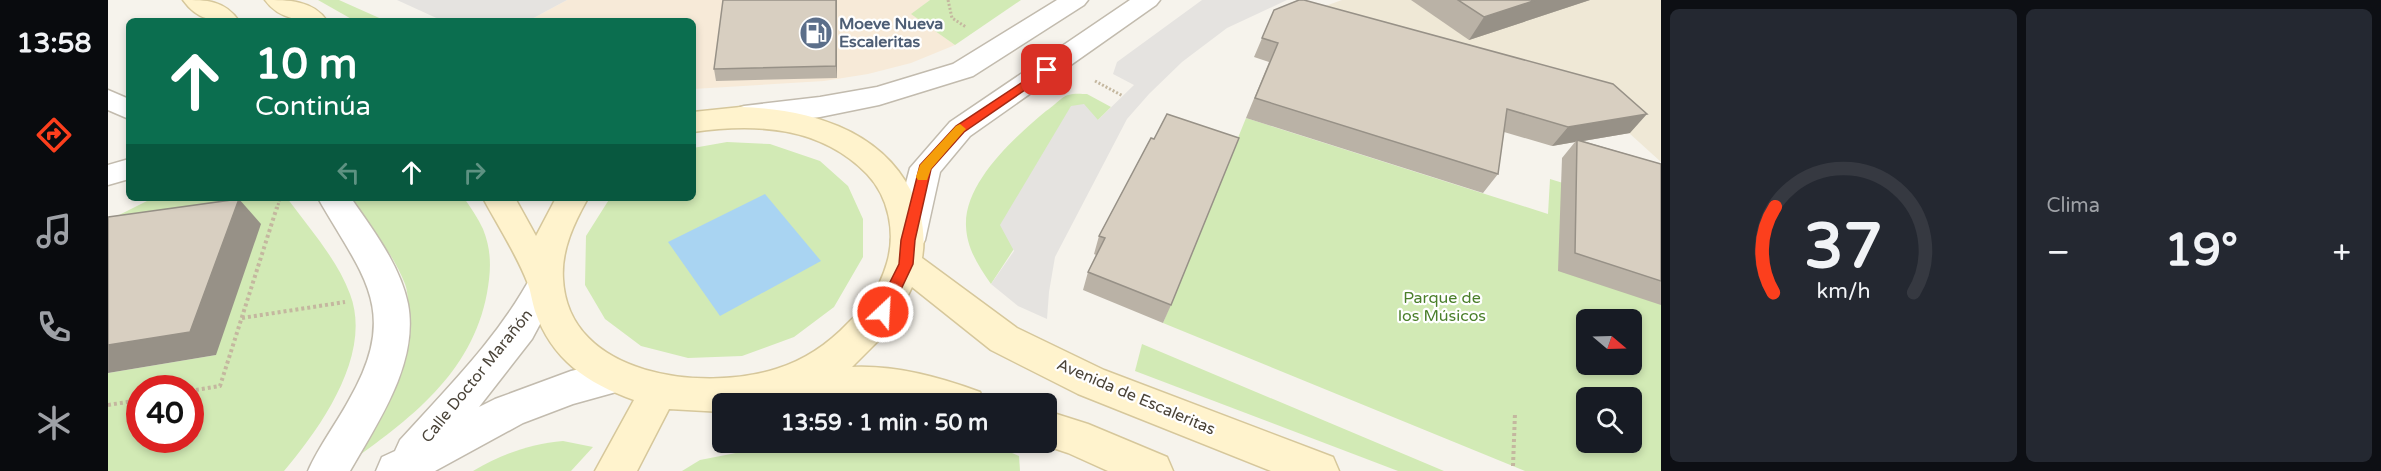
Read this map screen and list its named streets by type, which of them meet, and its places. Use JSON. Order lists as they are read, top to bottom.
{
  "streets": {
    "street": ["Calle Doctor Marañón", "Avenida de Escaleritas"]
  },
  "parks": ["Parque de los Músicos"],
  "places": {
    "fuel station": ["Moeve Nueva Escaleritas"]
  },
  "north": "right",
  "page": {
    "tabs": "13:58",
    "tile": "Clima",
    "turn": ["10 m", "Continúa"],
    "heat": ["−", "19°", "+"],
    "limit": "40",
    "trip": "13:59 · 1 min · 50 m",
    "gauge": ["37", "km/h"]
  }
}
